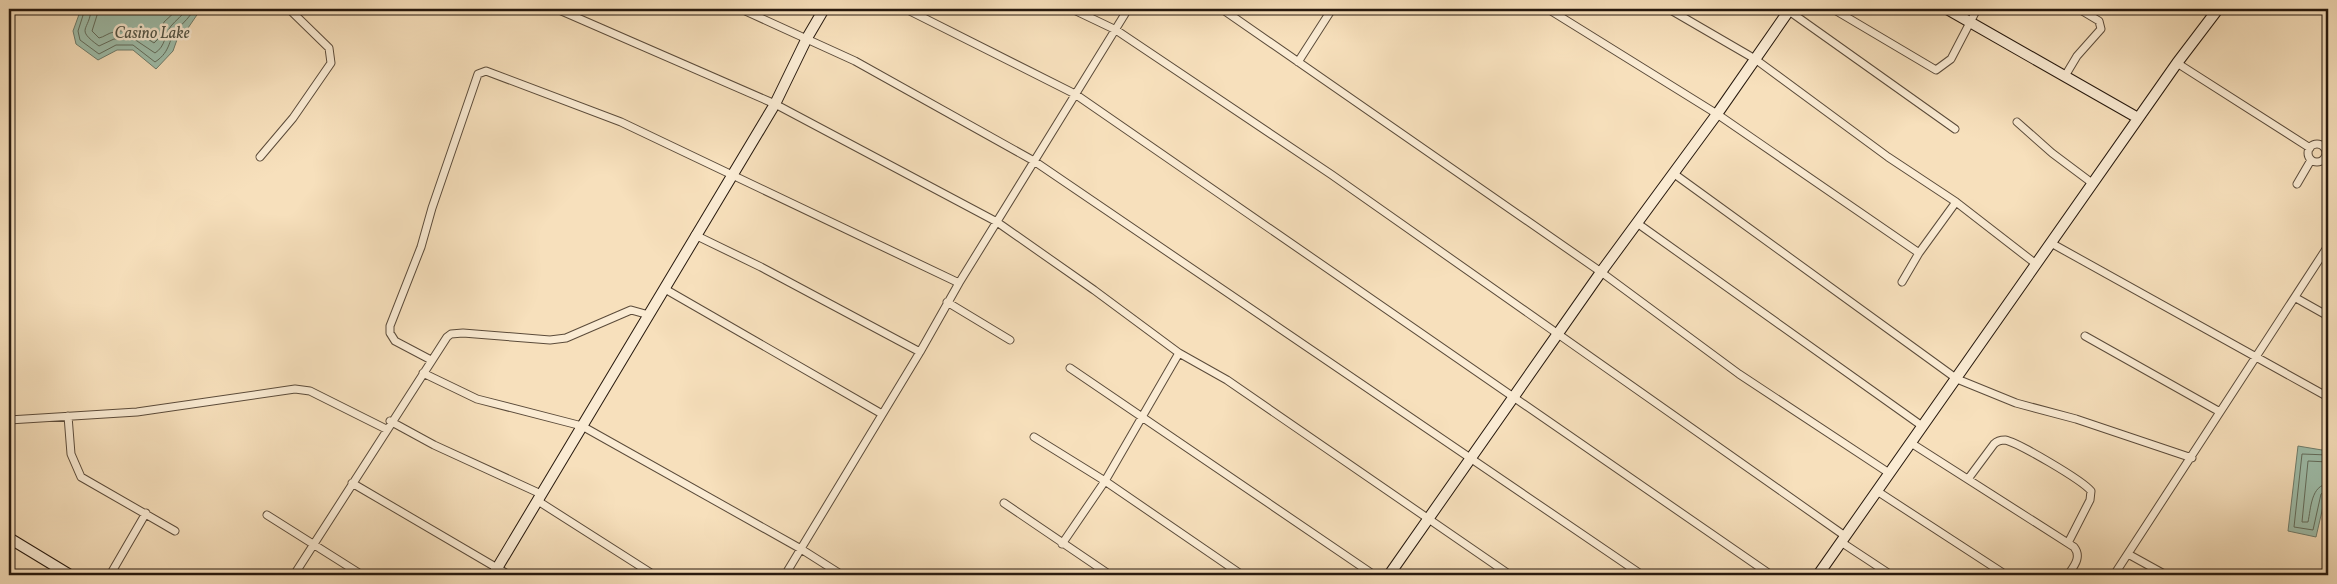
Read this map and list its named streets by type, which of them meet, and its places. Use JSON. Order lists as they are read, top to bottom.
{
  "water": ["Casino Lake"]
}
